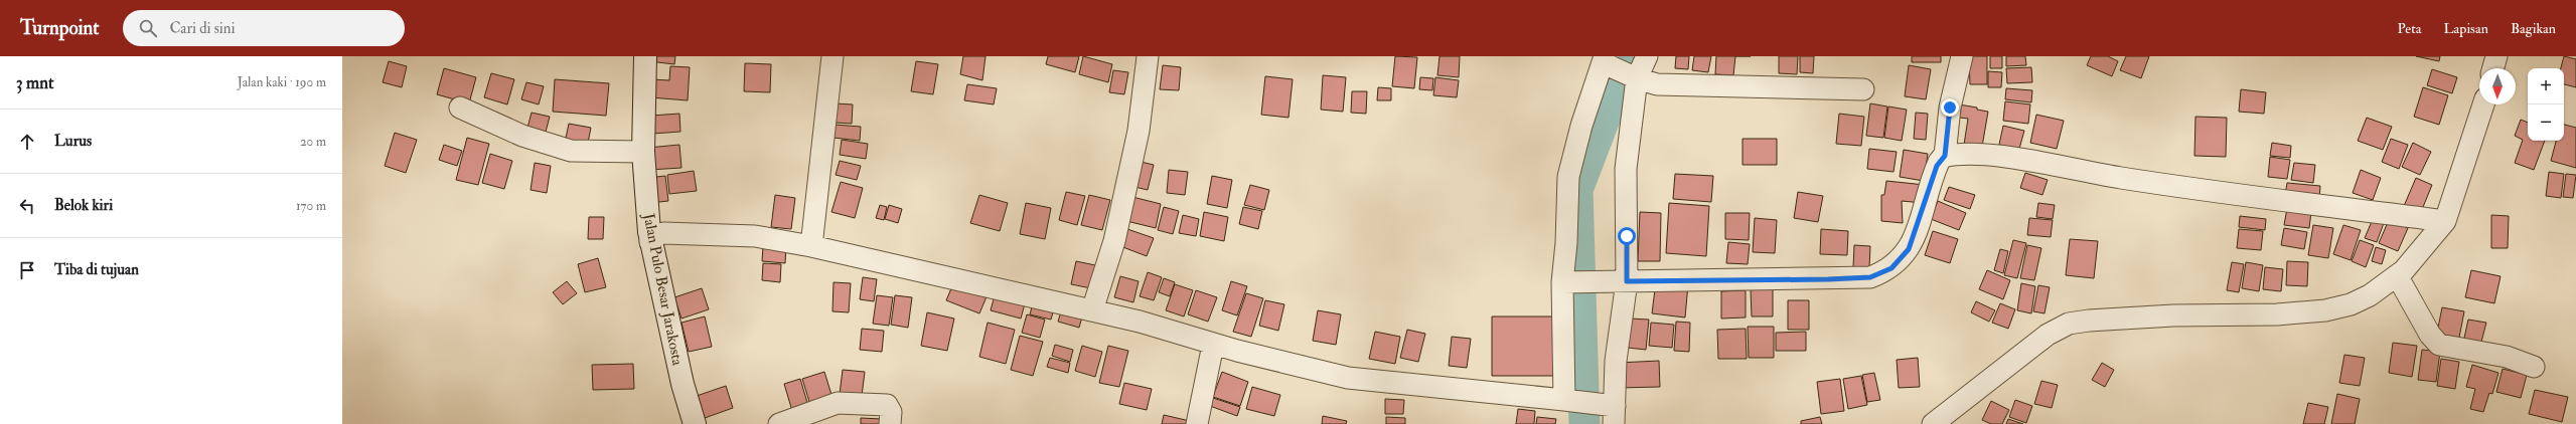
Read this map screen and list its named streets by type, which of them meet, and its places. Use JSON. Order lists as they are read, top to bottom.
{
  "streets": {
    "street": ["Jalan Pulo Besar Jarakosta"]
  },
  "north": "bottom",
  "page": {
    "header": "Turnpoint",
    "search": "Cari di sini",
    "nav": ["Peta", "Lapisan", "Bagikan"],
    "heading": ["3 mnt", "Jalan kaki · 190 m"],
    "map_buttons": ["+", "−"],
    "list": [
      ["Lurus", "20 m"],
      ["Belok kiri", "170 m"],
      "Tiba di tujuan"
    ]
  }
}
